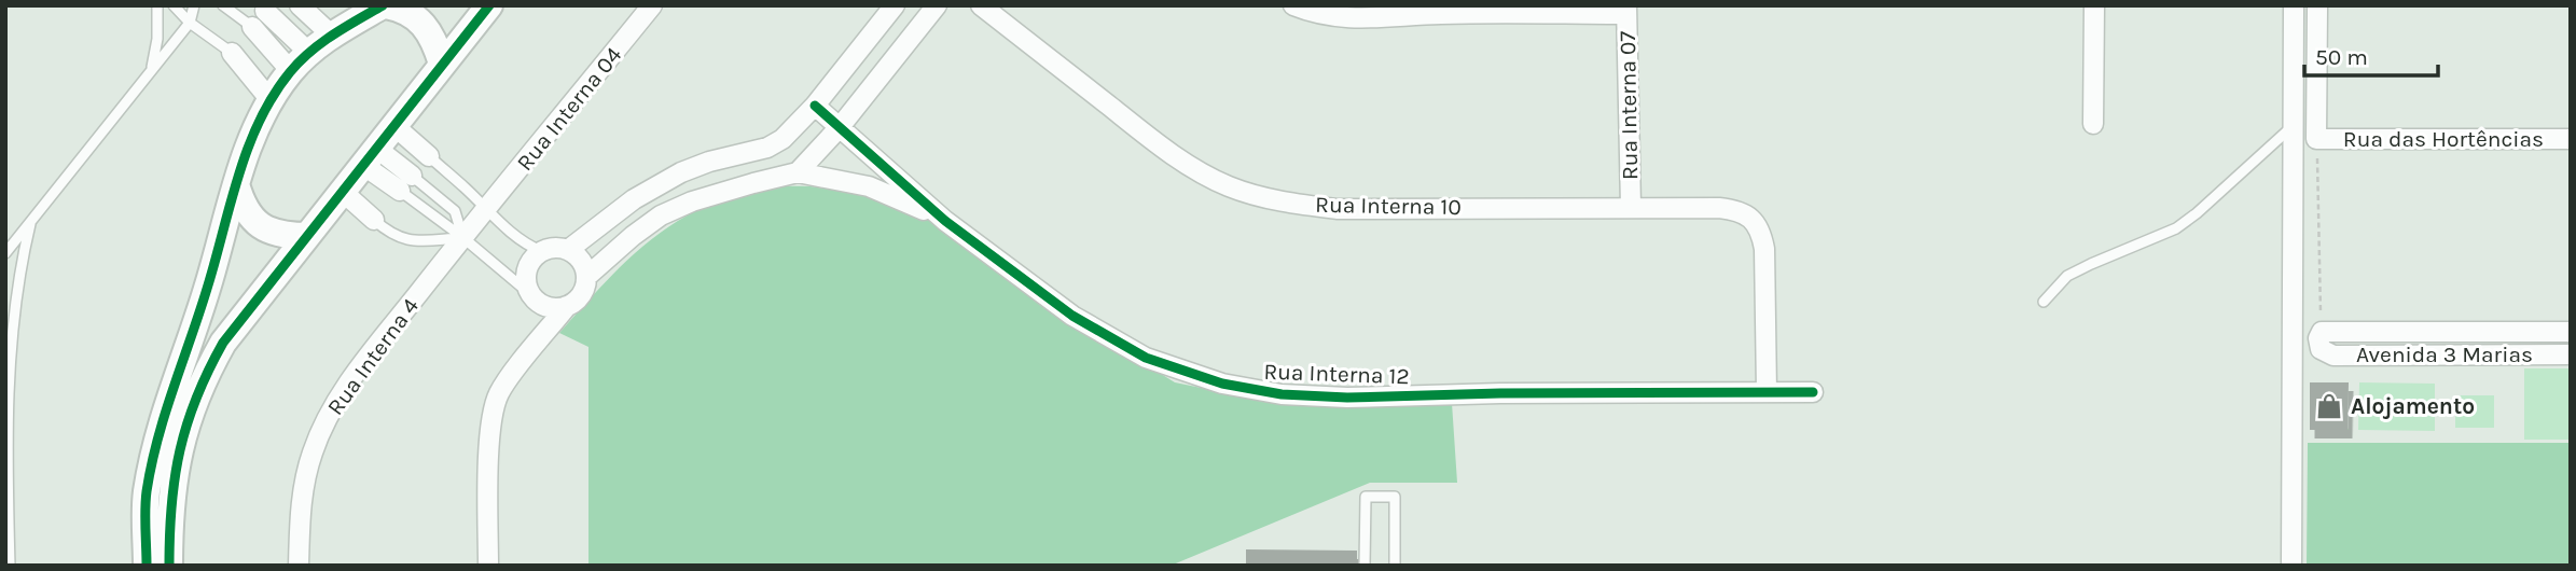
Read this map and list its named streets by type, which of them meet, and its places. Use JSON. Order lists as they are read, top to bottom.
{
  "streets": {
    "street": [
      "Rua Interna 07",
      "Rua Interna 04",
      "Rua das Hortências",
      "Rua Interna 10",
      "Avenida 3 Marias",
      "Rua Interna 4",
      "Rua Interna 12"
    ]
  },
  "crossings": [
    ["Rua Interna 07", "Rua Interna 10"],
    ["Rua Interna 04", "Rua Interna 4"],
    ["Rua Interna 10", "Rua Interna 12"]
  ],
  "places": {
    "shop": ["Alojamento"]
  },
  "scale_bar": "50 m"
}
